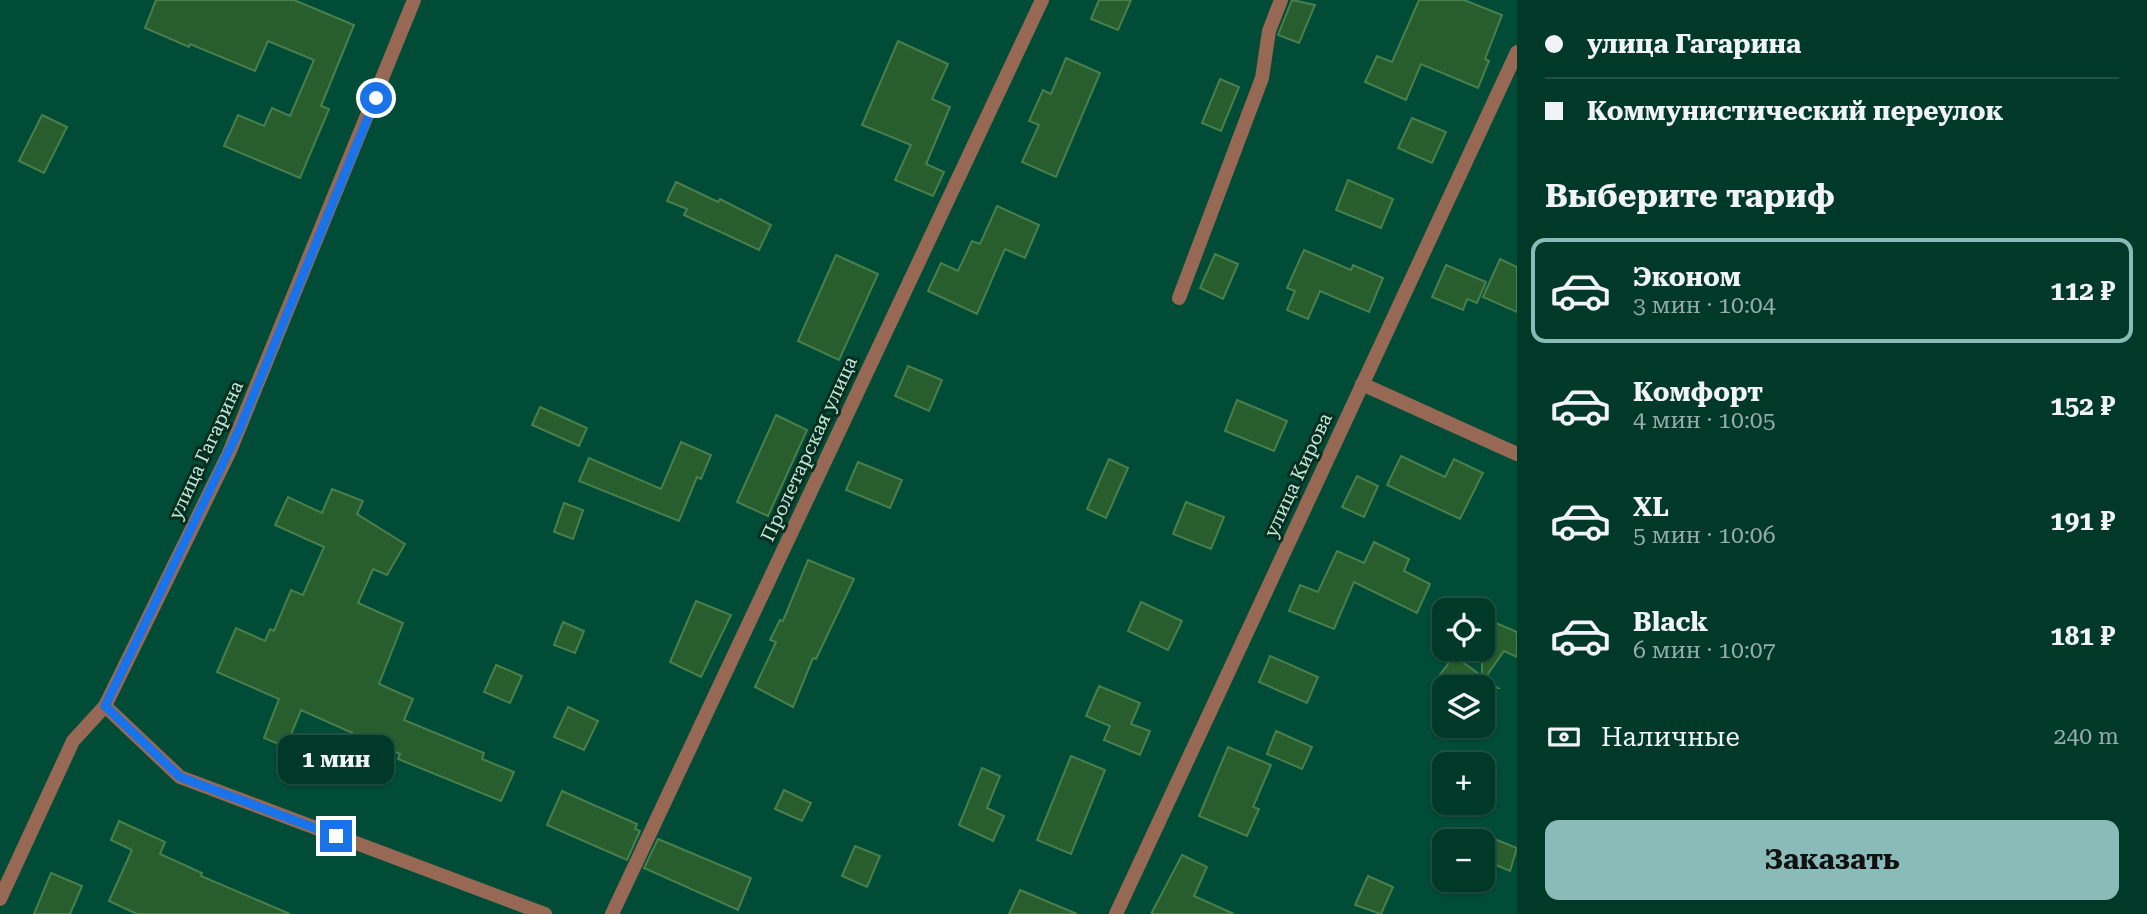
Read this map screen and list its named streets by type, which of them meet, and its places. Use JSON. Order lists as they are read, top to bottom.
{
  "streets": {
    "street": ["Пролетарская улица", "улица Гагарина", "улица Кирова"]
  },
  "page": {
    "banner": ["улица Гагарина", "Коммунистический переулок"],
    "heading": "Выберите тариф",
    "list": [
      {
        "name": "Эконом",
        "note": "3 мин · 10:04",
        "value": "112 ₽"
      },
      {
        "name": "Комфорт",
        "note": "4 мин · 10:05",
        "value": "152 ₽"
      },
      {
        "name": "XL",
        "note": "5 мин · 10:06",
        "value": "191 ₽"
      },
      {
        "name": "Black",
        "note": "6 мин · 10:07",
        "value": "181 ₽"
      }
    ],
    "map_buttons": ["+", "−"],
    "pay": ["Наличные", "240 m"],
    "bubble": "1 мин",
    "buttons": "Заказать"
  }
}
